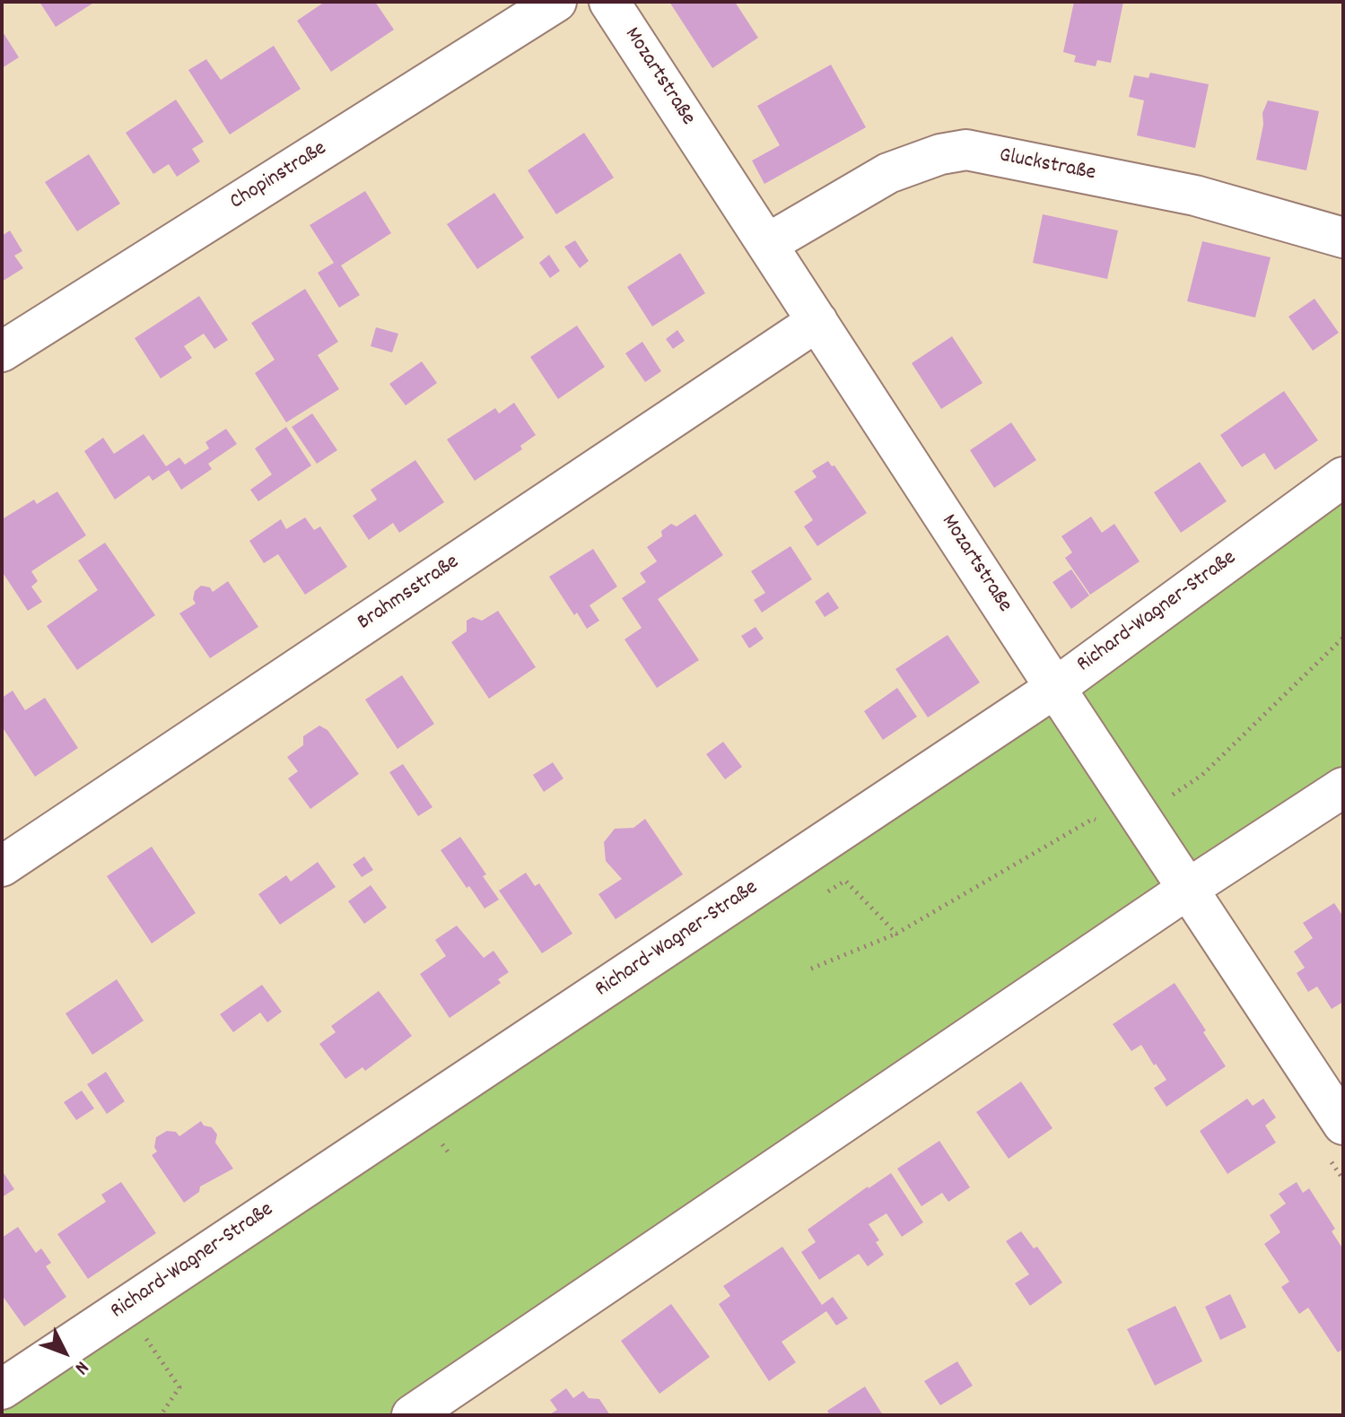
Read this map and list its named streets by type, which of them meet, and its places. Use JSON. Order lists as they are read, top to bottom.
{
  "streets": {
    "street": [
      "Mozartstraße",
      "Gluckstraße",
      "Chopinstraße",
      "Brahmsstraße",
      "Richard-Wagner-Straße"
    ]
  },
  "crossings": [
    ["Mozartstraße", "Gluckstraße"],
    ["Mozartstraße", "Brahmsstraße"],
    ["Mozartstraße", "Richard-Wagner-Straße"]
  ],
  "north": "bottom right"
}
